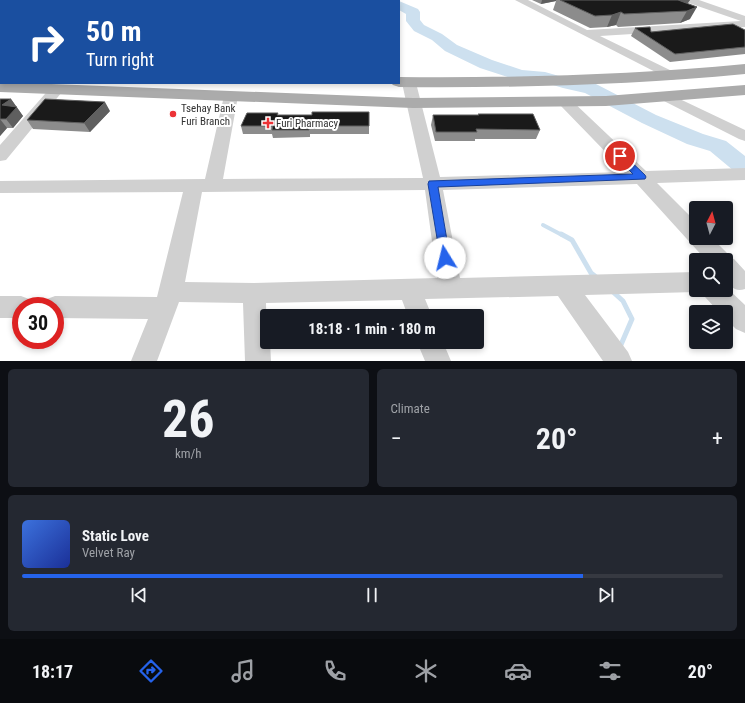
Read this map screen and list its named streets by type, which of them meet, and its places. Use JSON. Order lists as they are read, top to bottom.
{
  "places": {
    "other": ["Tsehay Bank Furi Branch"],
    "health": ["Furi Pharmacy"]
  },
  "north": "top",
  "page": {
    "turn": ["50 m", "Turn right"],
    "limit": "30",
    "trip": "18:18 · 1 min · 180 m",
    "tile": [
      ["26", "km/h"],
      "Climate"
    ],
    "heat": ["−", "20°", "+"],
    "song": ["Static Love", "Velvet Ray"],
    "tabs": ["18:17", "20°"]
  }
}
